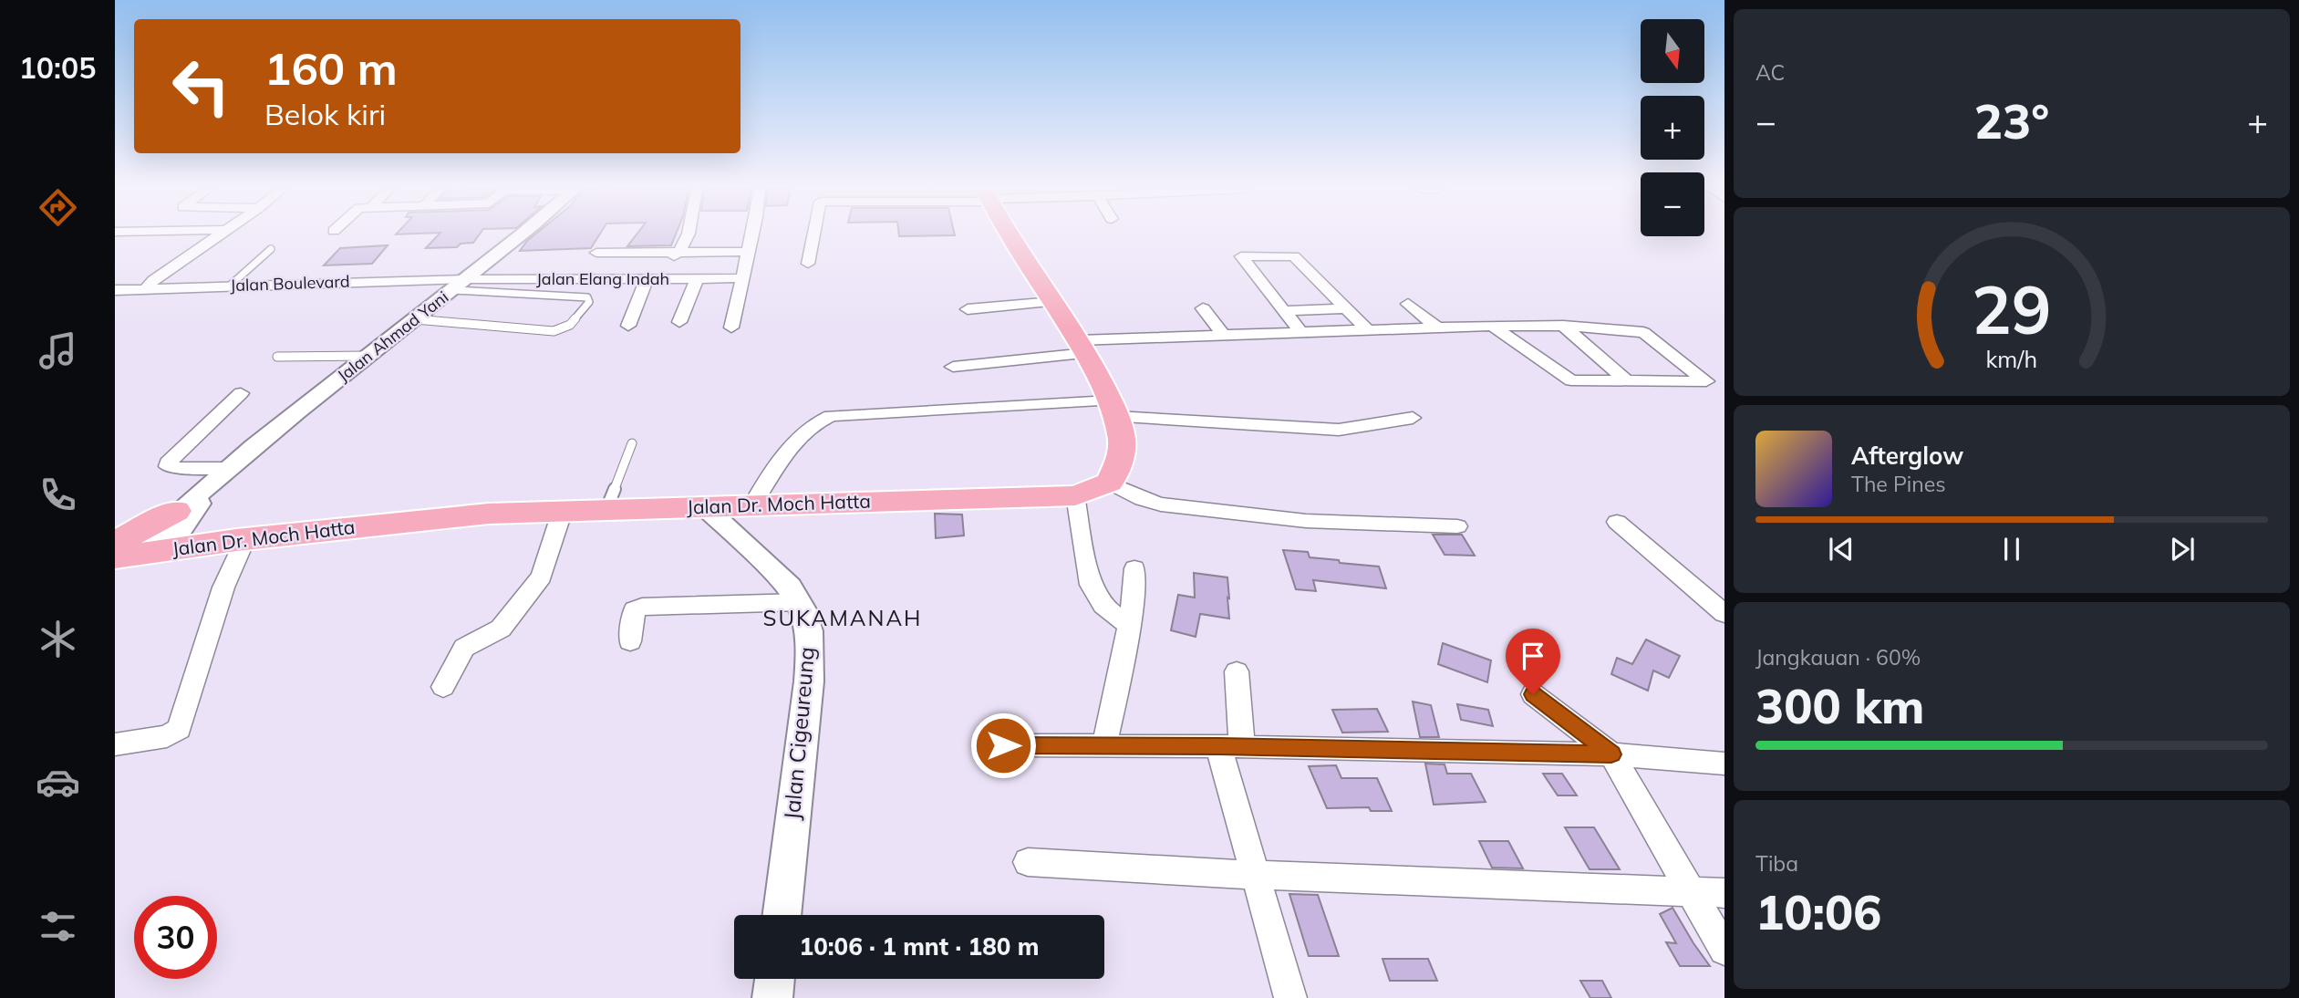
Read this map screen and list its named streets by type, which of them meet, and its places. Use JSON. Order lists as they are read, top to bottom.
{
  "streets": {
    "highway": ["Jalan Dr. Moch Hatta"],
    "street": [
      "Jalan Elang Indah",
      "Jalan Boulevard",
      "Jalan Ahmad Yani",
      "Jalan Cigeureung"
    ]
  },
  "crossings": [
    ["Jalan Elang Indah", "Jalan Boulevard"],
    ["Jalan Elang Indah", "Jalan Ahmad Yani"],
    ["Jalan Boulevard", "Jalan Ahmad Yani"],
    ["Jalan Ahmad Yani", "Jalan Dr. Moch Hatta"],
    ["Jalan Dr. Moch Hatta", "Jalan Cigeureung"]
  ],
  "districts": ["SUKAMANAH"],
  "north": "bottom",
  "page": {
    "tabs": "10:05",
    "tile": [
      "AC",
      ["Jangkauan · 60%", "300 km"],
      ["Tiba", "10:06"]
    ],
    "map_buttons": ["+", "−"],
    "turn": ["160 m", "Belok kiri"],
    "heat": ["−", "23°", "+"],
    "song": ["Afterglow", "The Pines"],
    "limit": "30",
    "trip": "10:06 · 1 mnt · 180 m",
    "gauge": ["29", "km/h"]
  }
}
